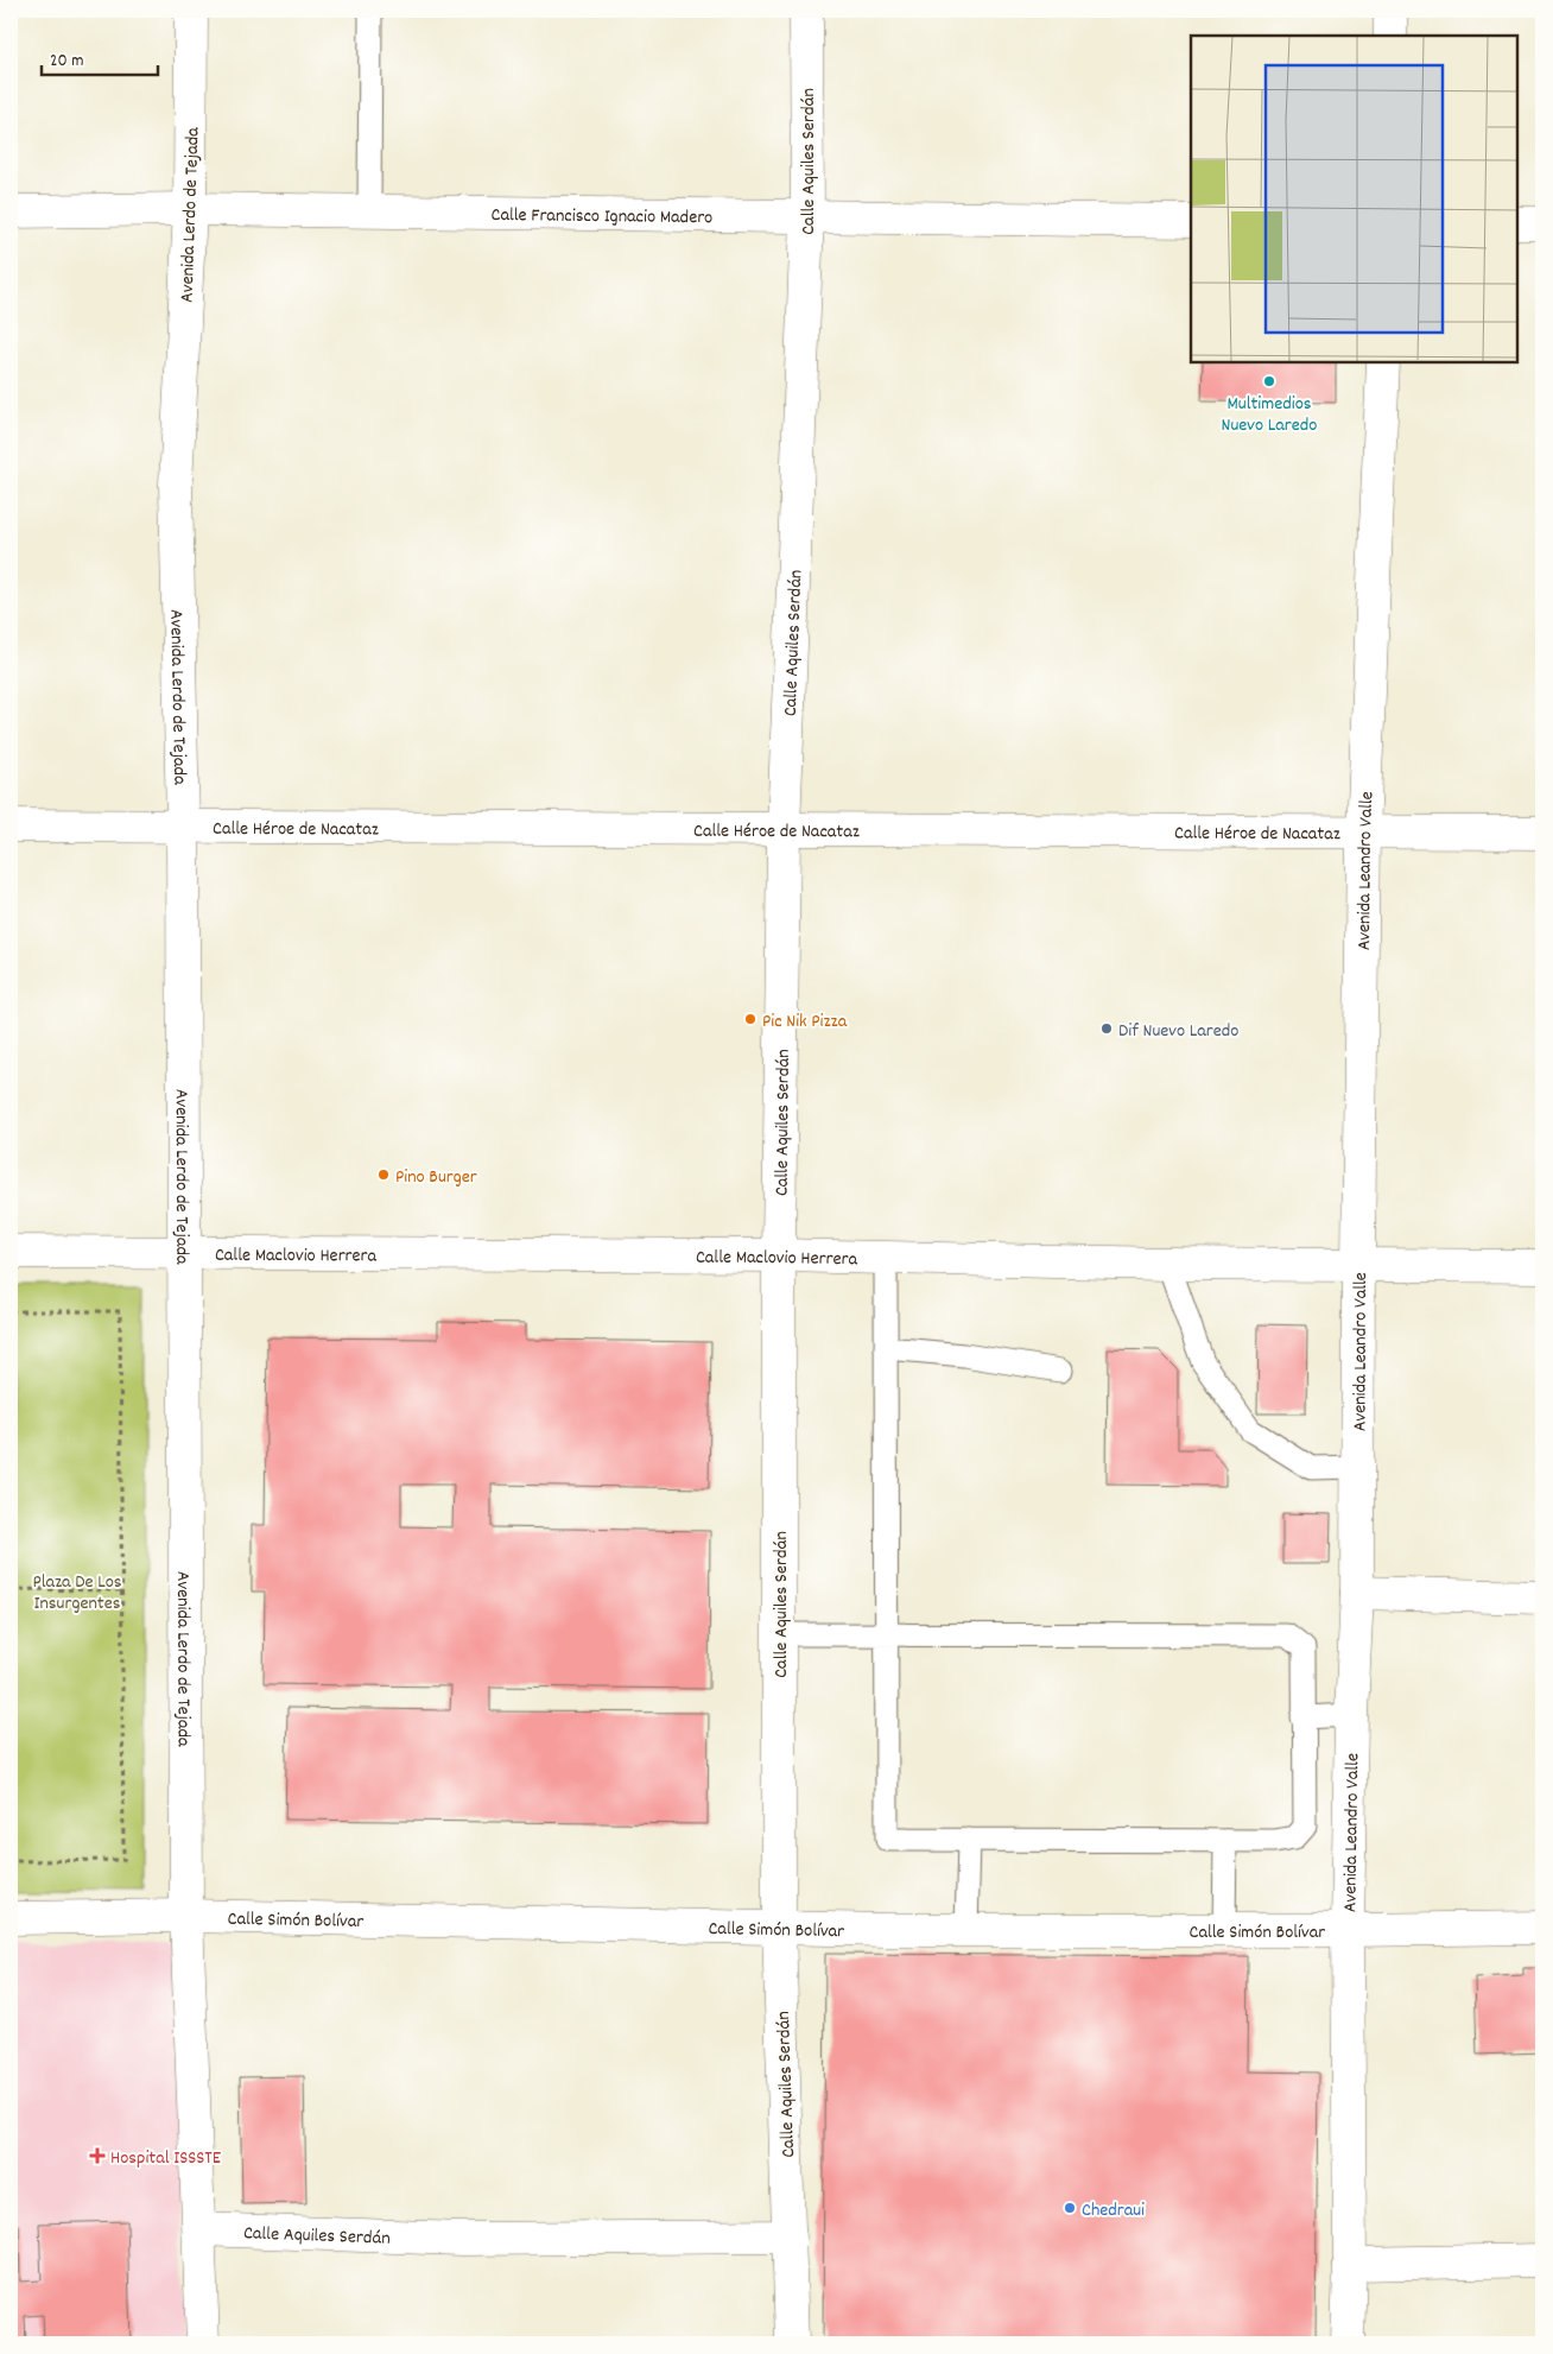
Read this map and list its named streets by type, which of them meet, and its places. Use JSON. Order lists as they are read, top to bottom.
{
  "streets": {
    "street": [
      "Calle Aquiles Serdán",
      "Avenida Lerdo de Tejada",
      "Calle Francisco Ignacio Madero",
      "Calle Héroe de Nacataz",
      "Avenida Leandro Valle",
      "Calle Maclovio Herrera",
      "Calle Simón Bolívar"
    ]
  },
  "crossings": [
    ["Calle Aquiles Serdán", "Avenida Lerdo de Tejada"],
    ["Calle Aquiles Serdán", "Calle Francisco Ignacio Madero"],
    ["Calle Aquiles Serdán", "Calle Héroe de Nacataz"],
    ["Calle Aquiles Serdán", "Calle Maclovio Herrera"],
    ["Calle Aquiles Serdán", "Calle Simón Bolívar"],
    ["Avenida Lerdo de Tejada", "Calle Francisco Ignacio Madero"],
    ["Avenida Lerdo de Tejada", "Calle Héroe de Nacataz"],
    ["Avenida Lerdo de Tejada", "Calle Maclovio Herrera"],
    ["Avenida Lerdo de Tejada", "Calle Simón Bolívar"],
    ["Calle Héroe de Nacataz", "Avenida Leandro Valle"],
    ["Avenida Leandro Valle", "Calle Maclovio Herrera"],
    ["Avenida Leandro Valle", "Calle Simón Bolívar"]
  ],
  "parks": ["Plaza De Los Insurgentes"],
  "places": {
    "other": [
      "Multimedios Nuevo Laredo",
      "Pic Nik Pizza",
      "Dif Nuevo Laredo",
      "Pino Burger",
      "Chedraui"
    ],
    "health": ["Hospital ISSSTE"]
  },
  "scale_bar": "20 m"
}
